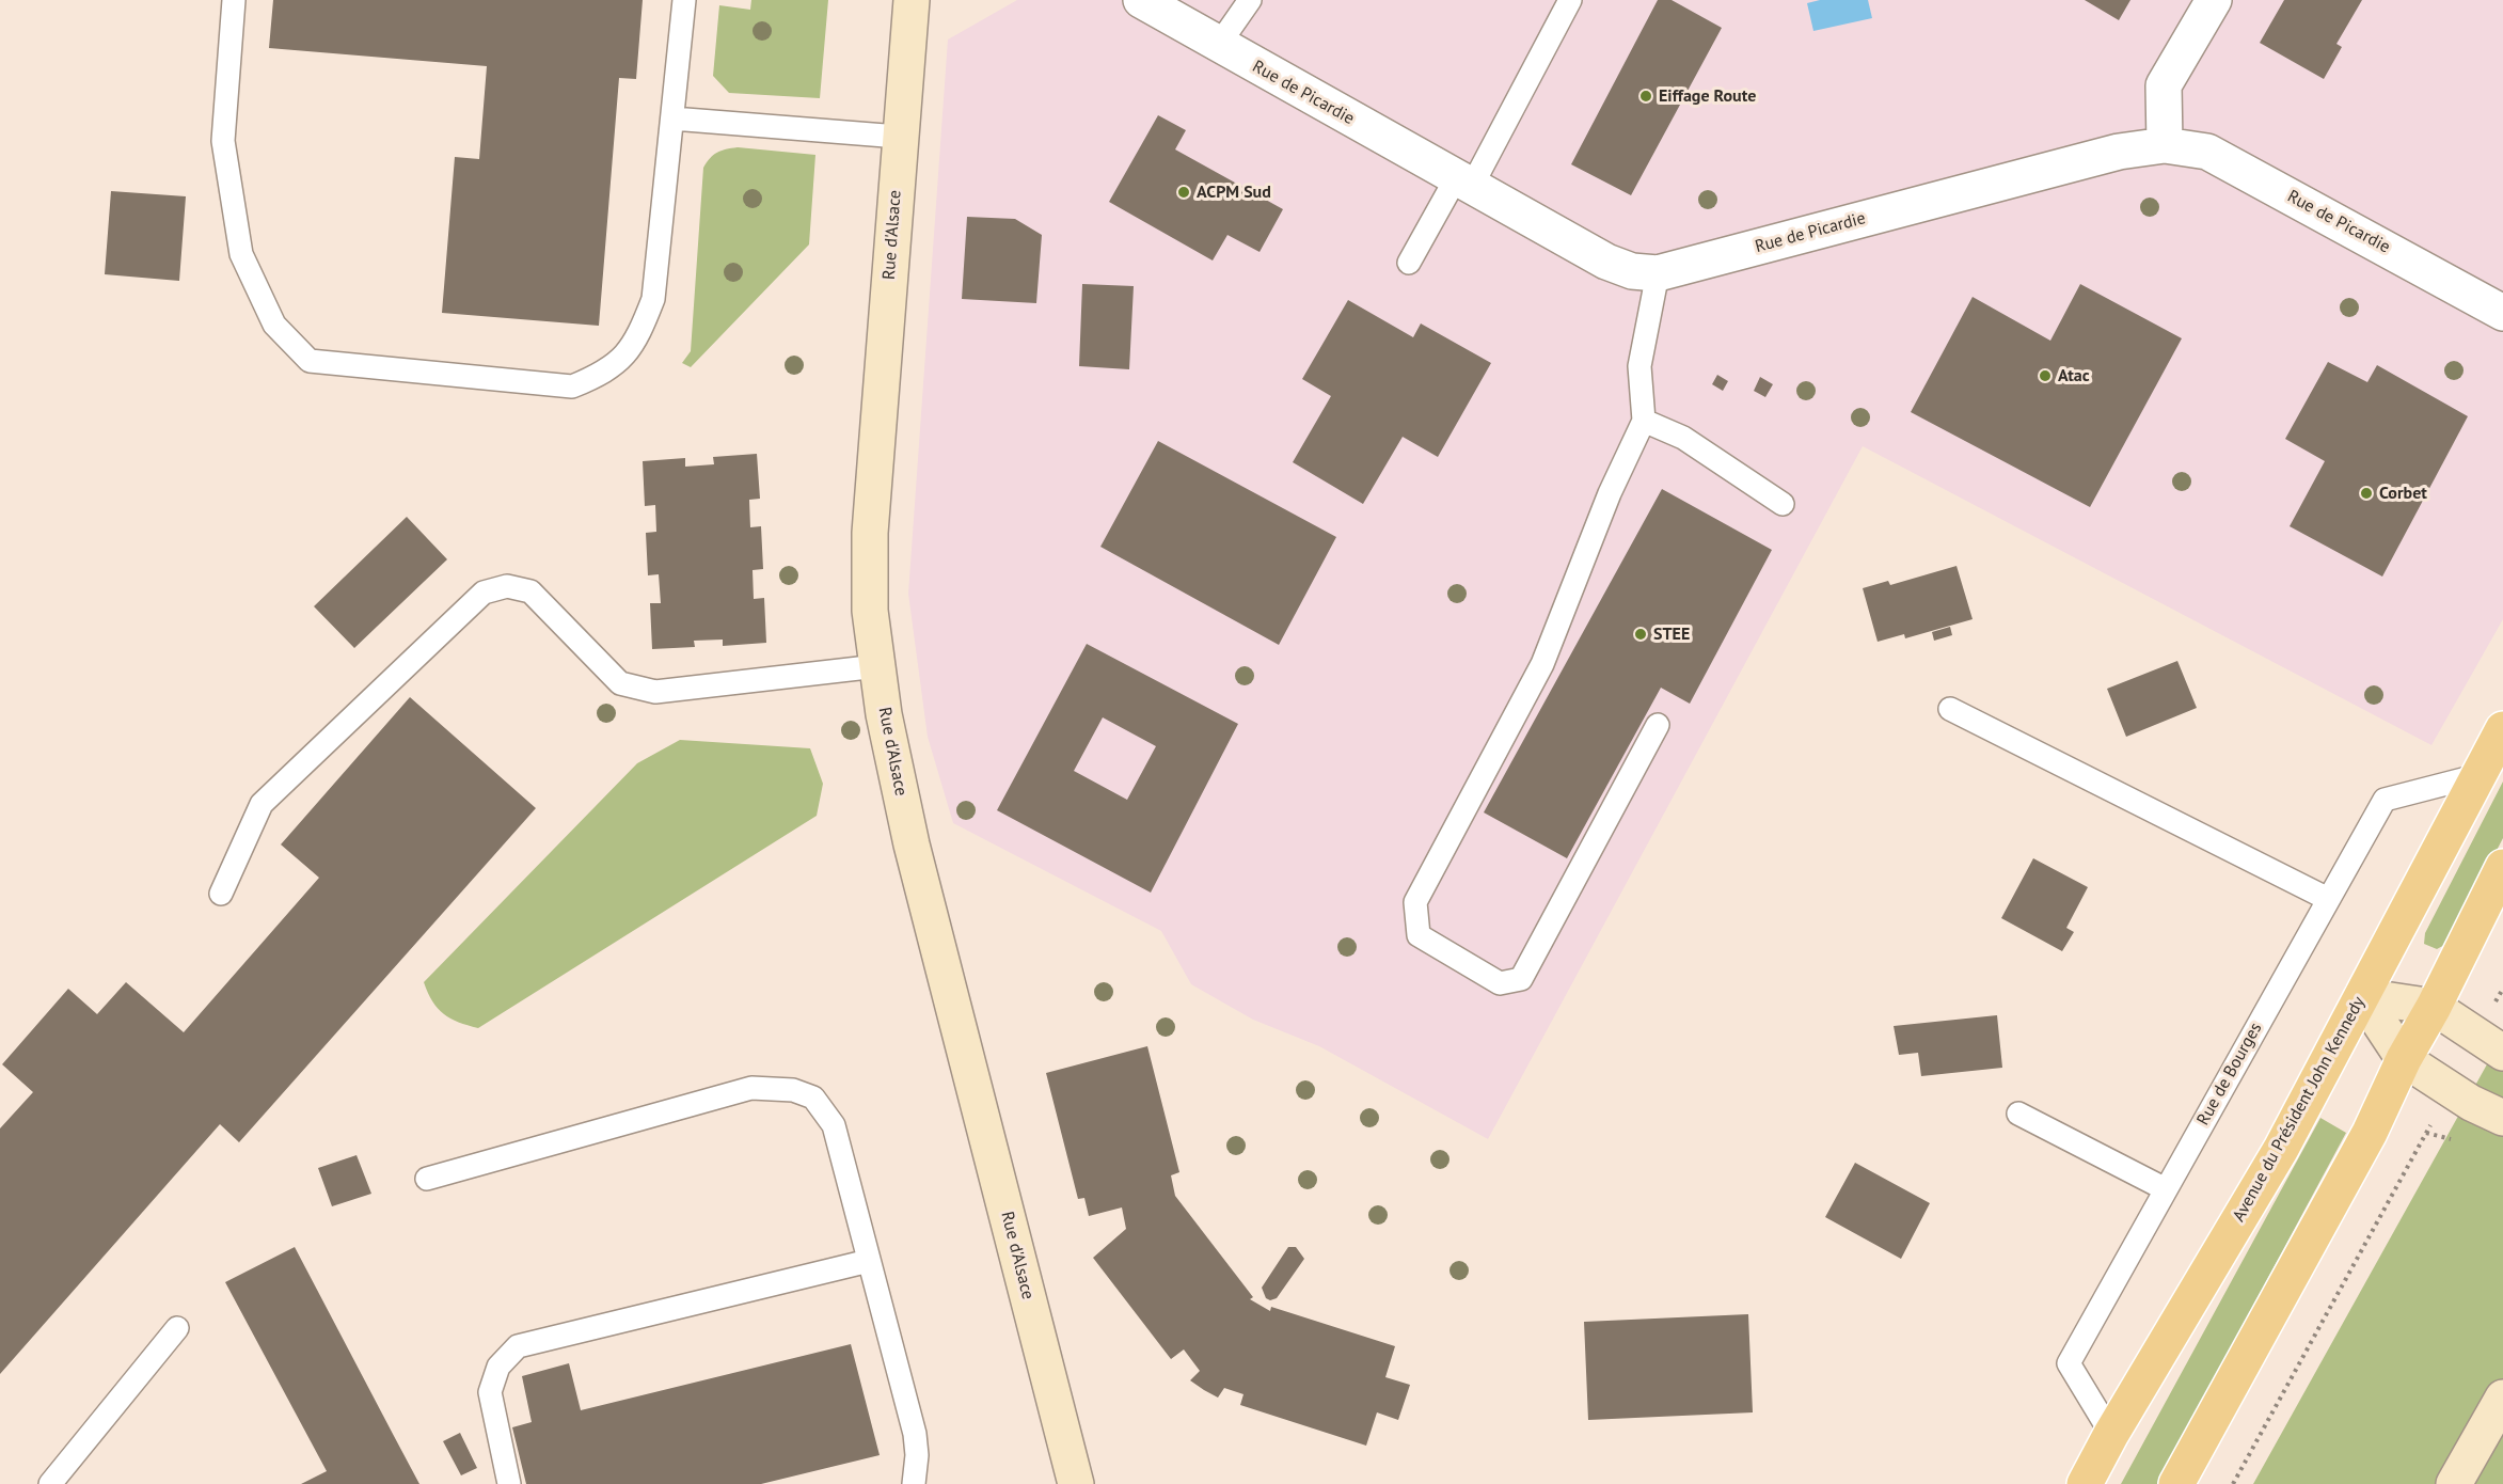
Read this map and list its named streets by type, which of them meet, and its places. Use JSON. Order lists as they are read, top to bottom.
{
  "streets": {
    "main road": ["Avenue du Président John Kennedy"],
    "street": ["Rue de Picardie", "Rue d'Alsace"],
    "lane": ["Rue de Bourges"]
  },
  "crossings": [
    ["Rue de Bourges", "Avenue du Président John Kennedy"]
  ],
  "places": [
    "Eiffage Route",
    "ACPM Sud",
    "Atac",
    "Corbet",
    "STEE"
  ]
}
